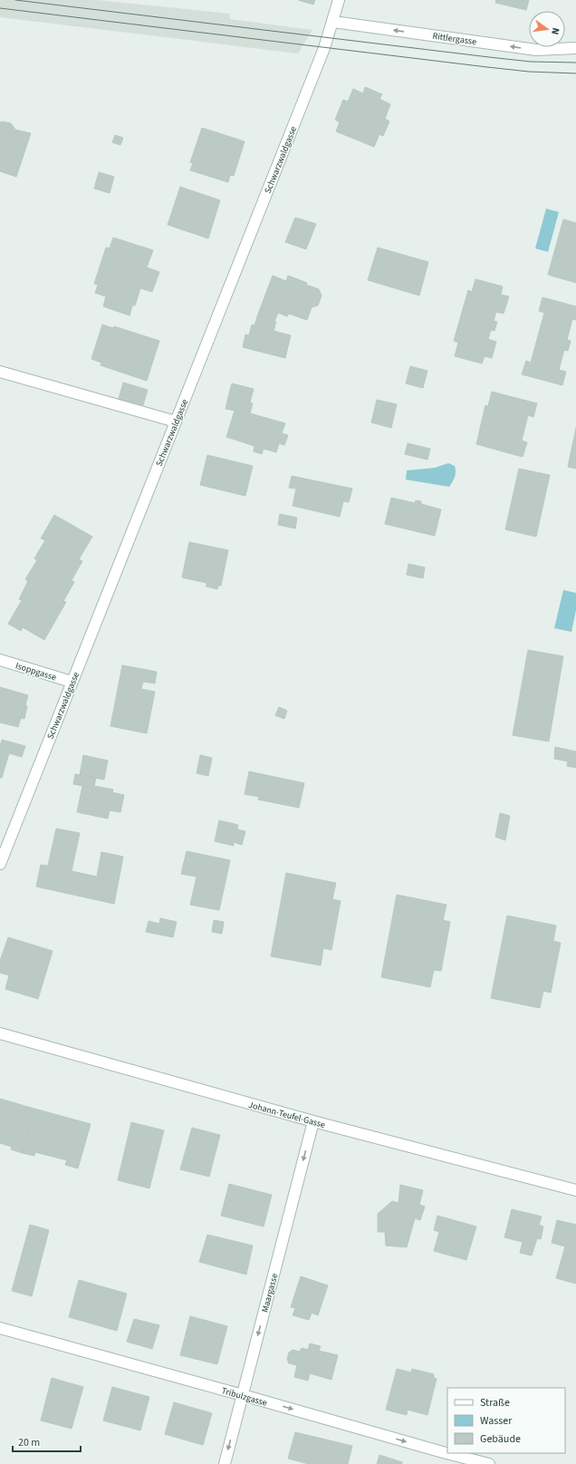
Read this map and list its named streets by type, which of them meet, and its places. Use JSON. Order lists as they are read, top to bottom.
{
  "streets": {
    "street": [
      "Rittlergasse",
      "Schwarzwaldgasse",
      "Isoppgasse",
      "Johann-Teufel-Gasse",
      "Maargasse",
      "Tribulzgasse"
    ]
  },
  "crossings": [
    ["Rittlergasse", "Schwarzwaldgasse"],
    ["Schwarzwaldgasse", "Isoppgasse"],
    ["Johann-Teufel-Gasse", "Maargasse"],
    ["Maargasse", "Tribulzgasse"]
  ],
  "one_way": ["Rittlergasse", "Maargasse", "Tribulzgasse"],
  "legend": ["Straße", "Wasser", "Gebäude"],
  "scale_bar": "20 m",
  "north": "right"
}
